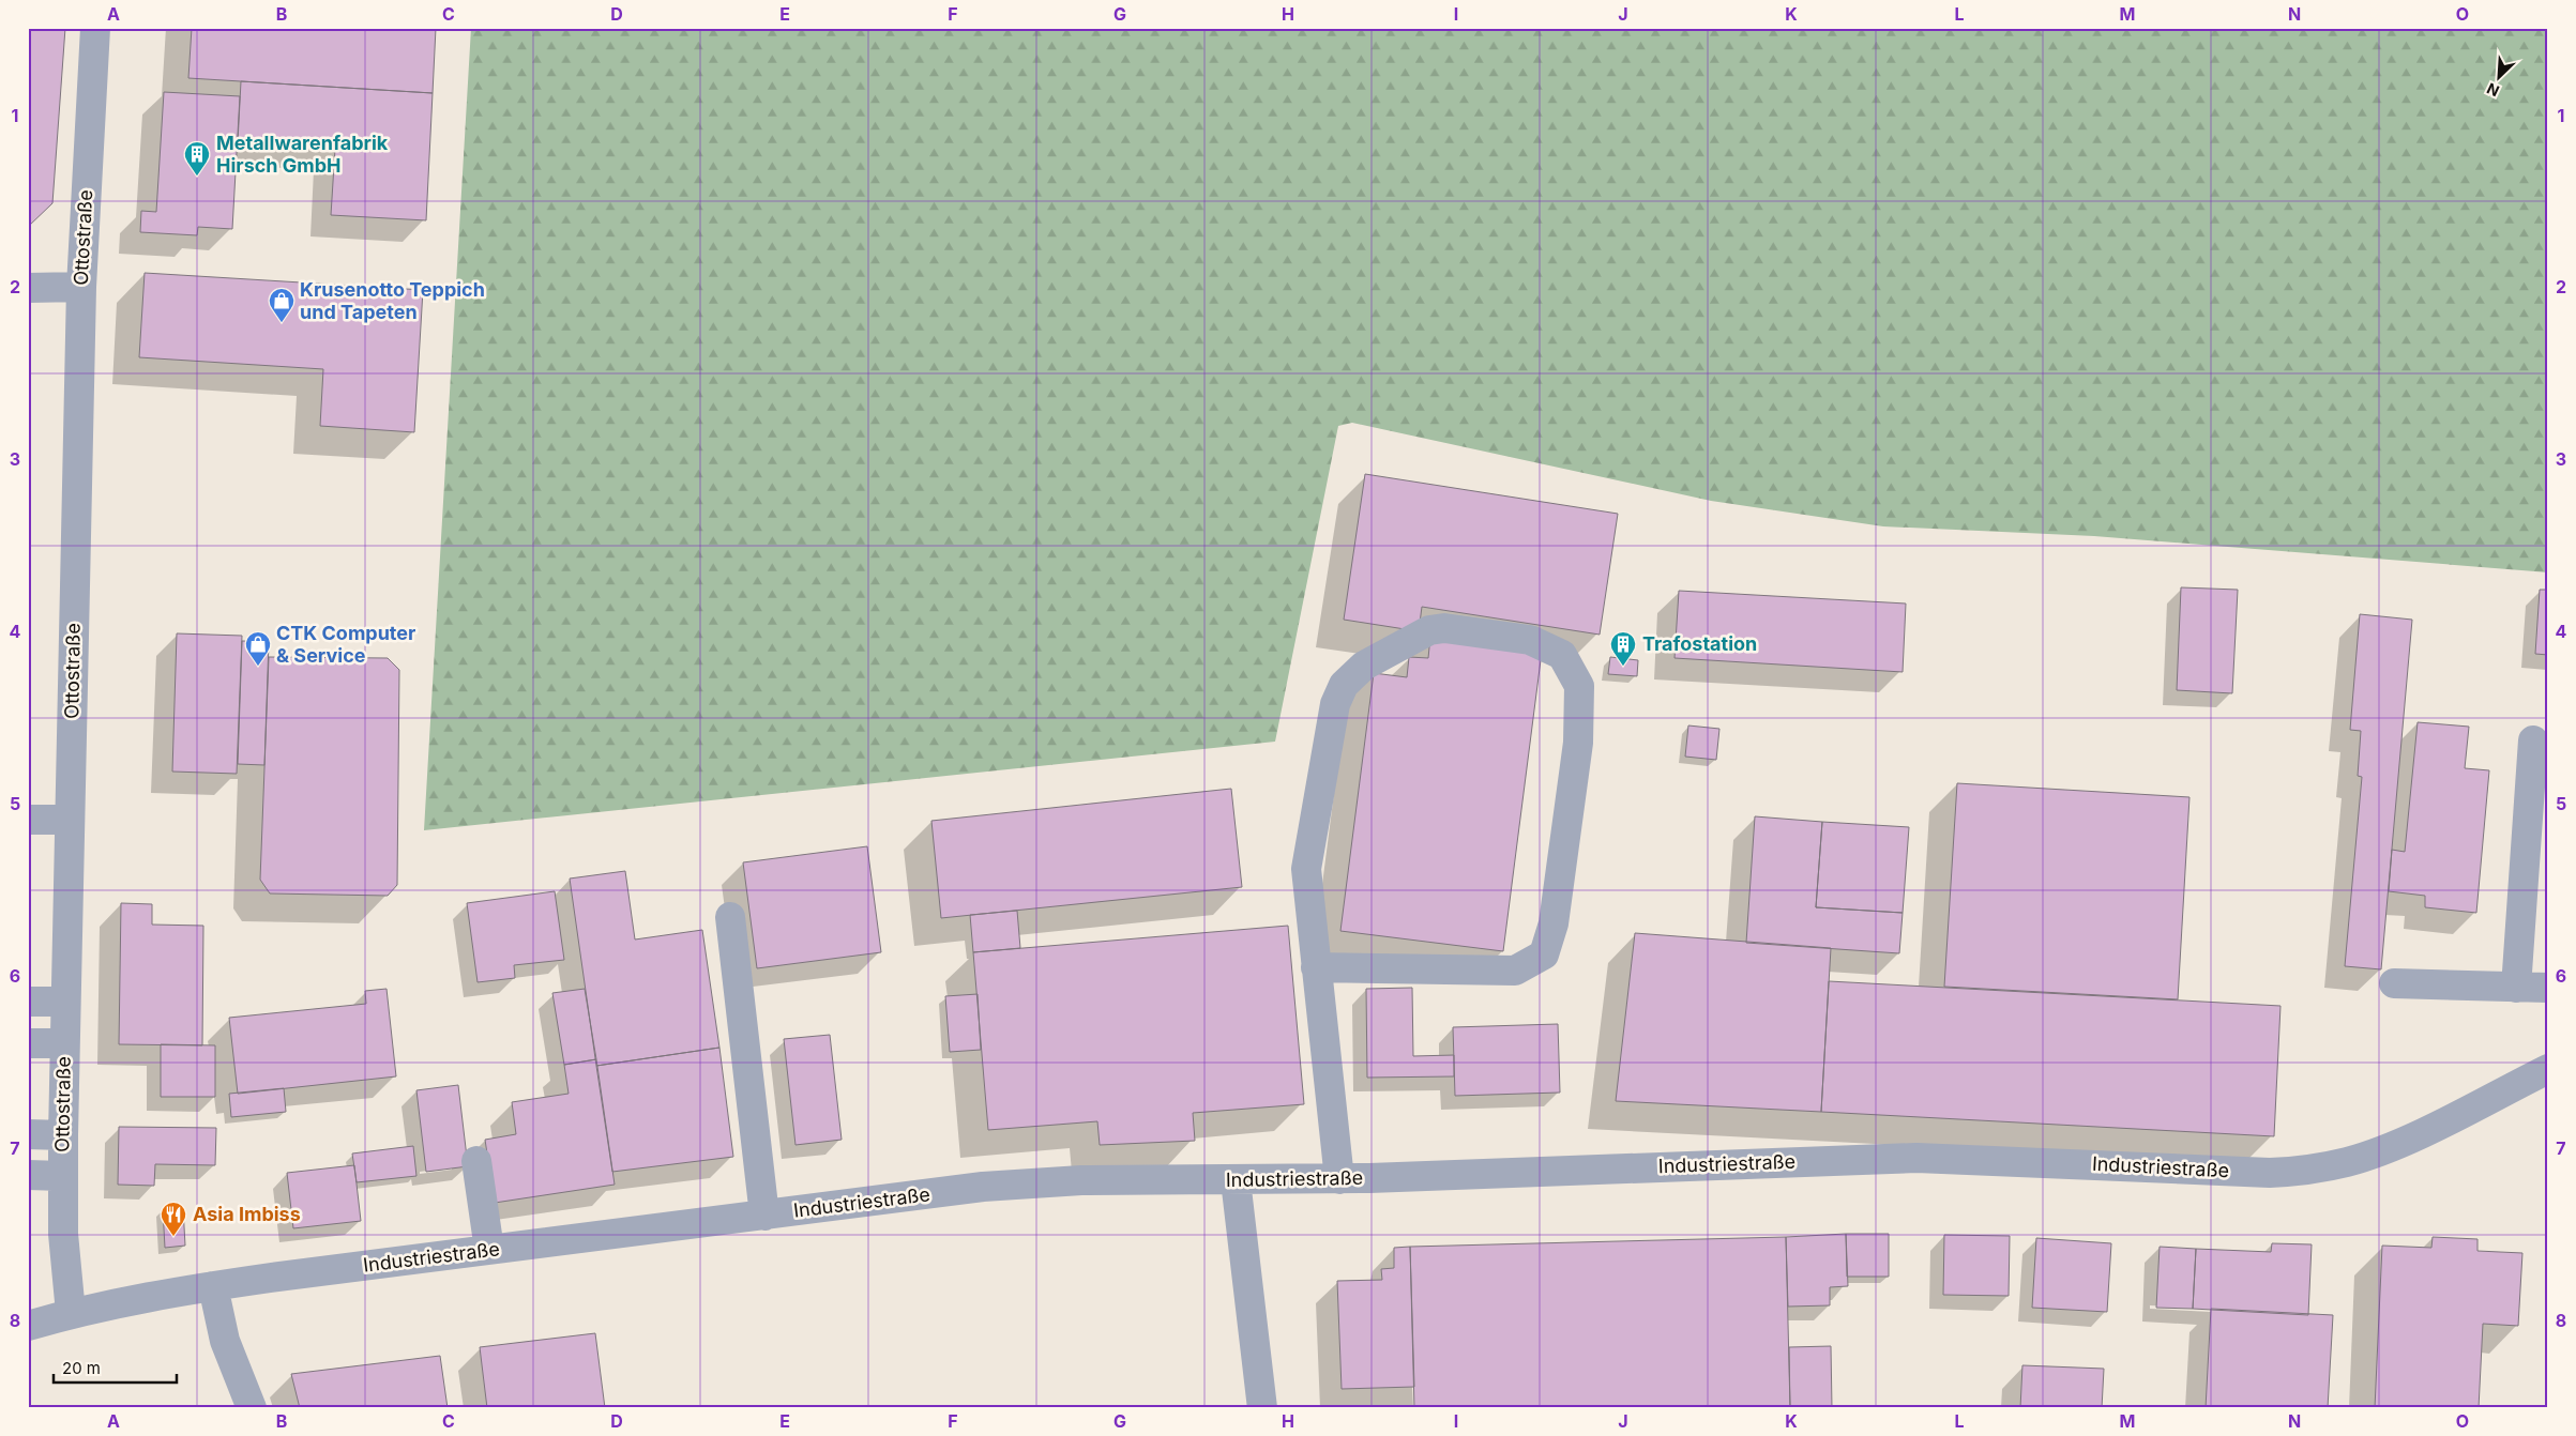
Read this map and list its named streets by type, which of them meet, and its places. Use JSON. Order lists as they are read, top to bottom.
{
  "streets": {
    "street": ["Ottostraße", "Industriestraße"]
  },
  "crossings": [
    ["Ottostraße", "Industriestraße"]
  ],
  "places": {
    "building": ["Metallwarenfabrik Hirsch GmbH", "Trafostation"],
    "shop": ["Krusenotto Teppich und Tapeten", "CTK Computer & Service"],
    "restaurant": ["Asia Imbiss"]
  },
  "scale_bar": "20 m",
  "north": "bottom left",
  "grid": {
    "columns": [
      "A",
      "B",
      "C",
      "D",
      "E",
      "F",
      "G",
      "H",
      "I",
      "J",
      "K",
      "L",
      "M",
      "N",
      "O"
    ],
    "rows": [
      "1",
      "2",
      "3",
      "4",
      "5",
      "6",
      "7",
      "8"
    ]
  }
}
